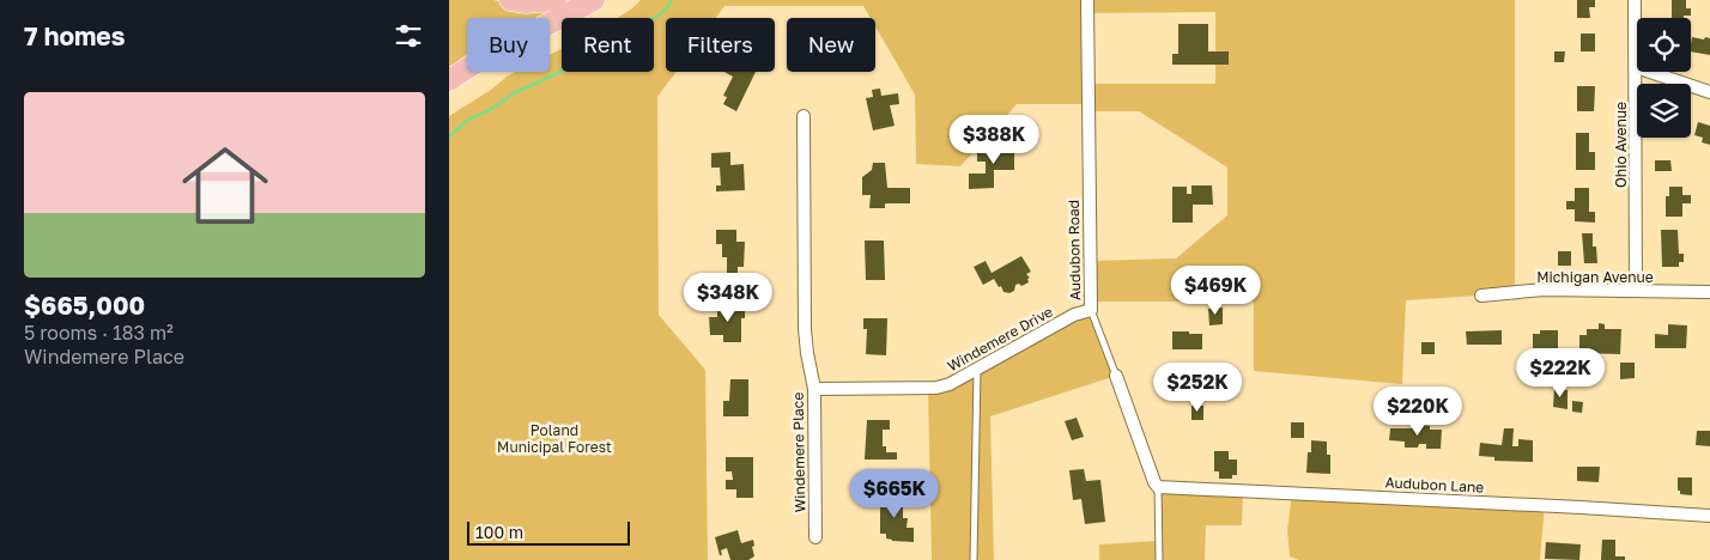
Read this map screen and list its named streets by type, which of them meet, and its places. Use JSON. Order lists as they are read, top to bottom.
{
  "streets": {
    "street": [
      "Ohio Avenue",
      "Audubon Road",
      "Michigan Avenue",
      "Windemere Drive",
      "Windemere Place",
      "Audubon Lane"
    ]
  },
  "crossings": [
    ["Ohio Avenue", "Michigan Avenue"],
    ["Audubon Road", "Windemere Drive"],
    ["Audubon Road", "Audubon Lane"],
    ["Windemere Drive", "Windemere Place"]
  ],
  "parks": ["Poland Municipal Forest"],
  "scale_bar": "100 m",
  "page": {
    "heading": "7 homes",
    "chip": [
      "Buy",
      "Rent",
      "Filters",
      "New"
    ],
    "list": [
      {
        "name": "$665,000",
        "note": "5 rooms · 183 m² · Windemere Place"
      }
    ],
    "price": [
      "$388K",
      "$469K",
      "$348K",
      "$222K",
      "$252K",
      "$220K",
      "$665K"
    ],
    "scale": "100 m"
  }
}
